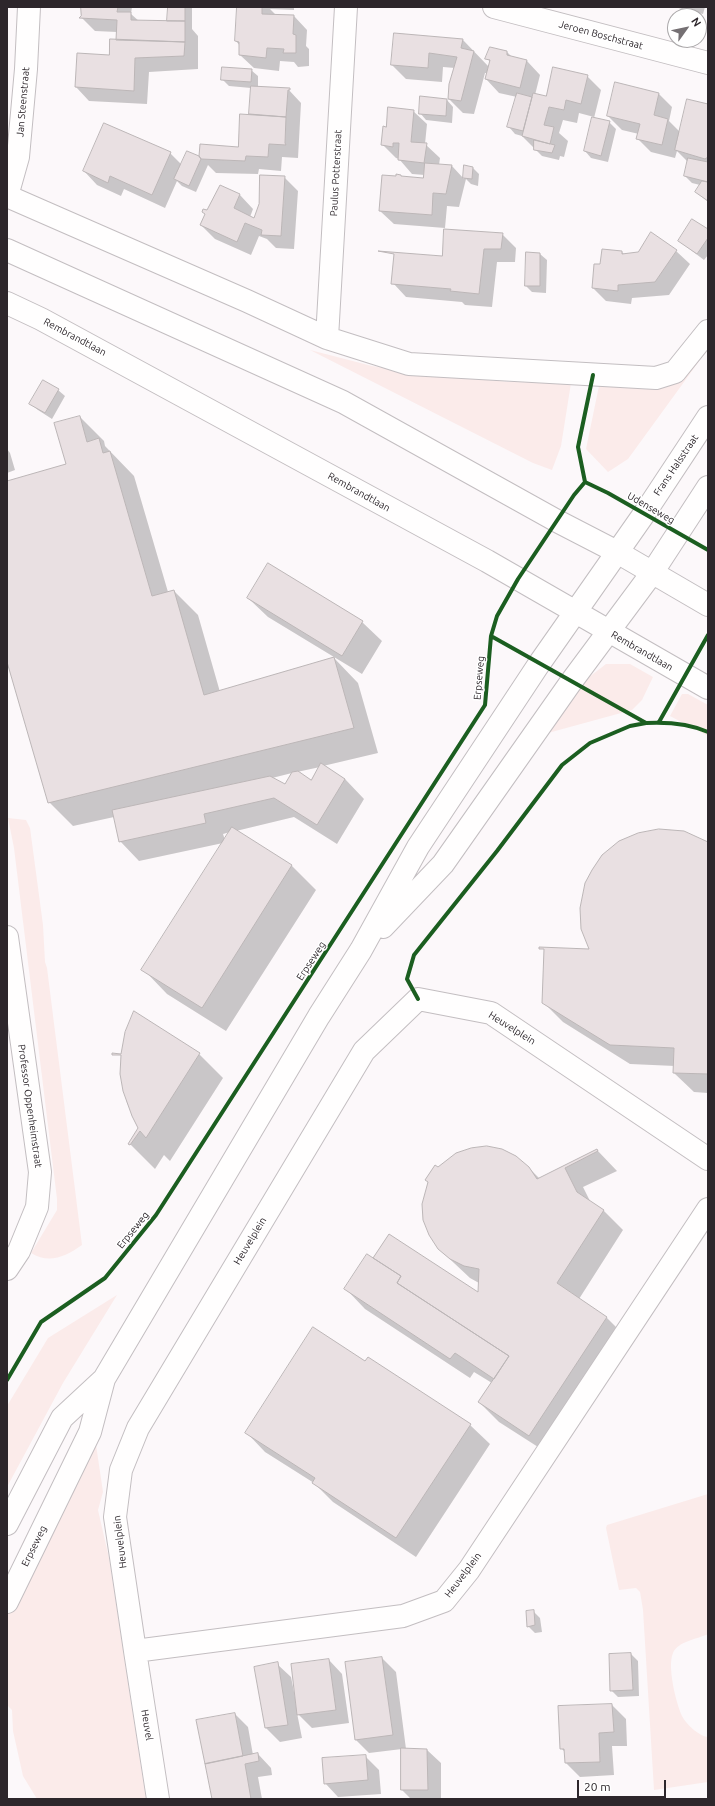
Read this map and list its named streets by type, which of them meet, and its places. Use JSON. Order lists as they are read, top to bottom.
{
  "streets": {
    "street": [
      "Jeroen Boschstraat",
      "Jan Steenstraat",
      "Paulus Potterstraat",
      "Rembrandtlaan",
      "Frans Halsstraat",
      "Erpseweg",
      "Heuvelplein",
      "Professor Oppenheimstraat",
      "Heuvel"
    ],
    "cycle path": ["Udenseweg"]
  },
  "crossings": [
    ["Rembrandtlaan", "Frans Halsstraat"],
    ["Rembrandtlaan", "Erpseweg"],
    ["Frans Halsstraat", "Erpseweg"],
    ["Heuvelplein", "Heuvel"]
  ],
  "scale_bar": "20 m",
  "north": "top right"
}
